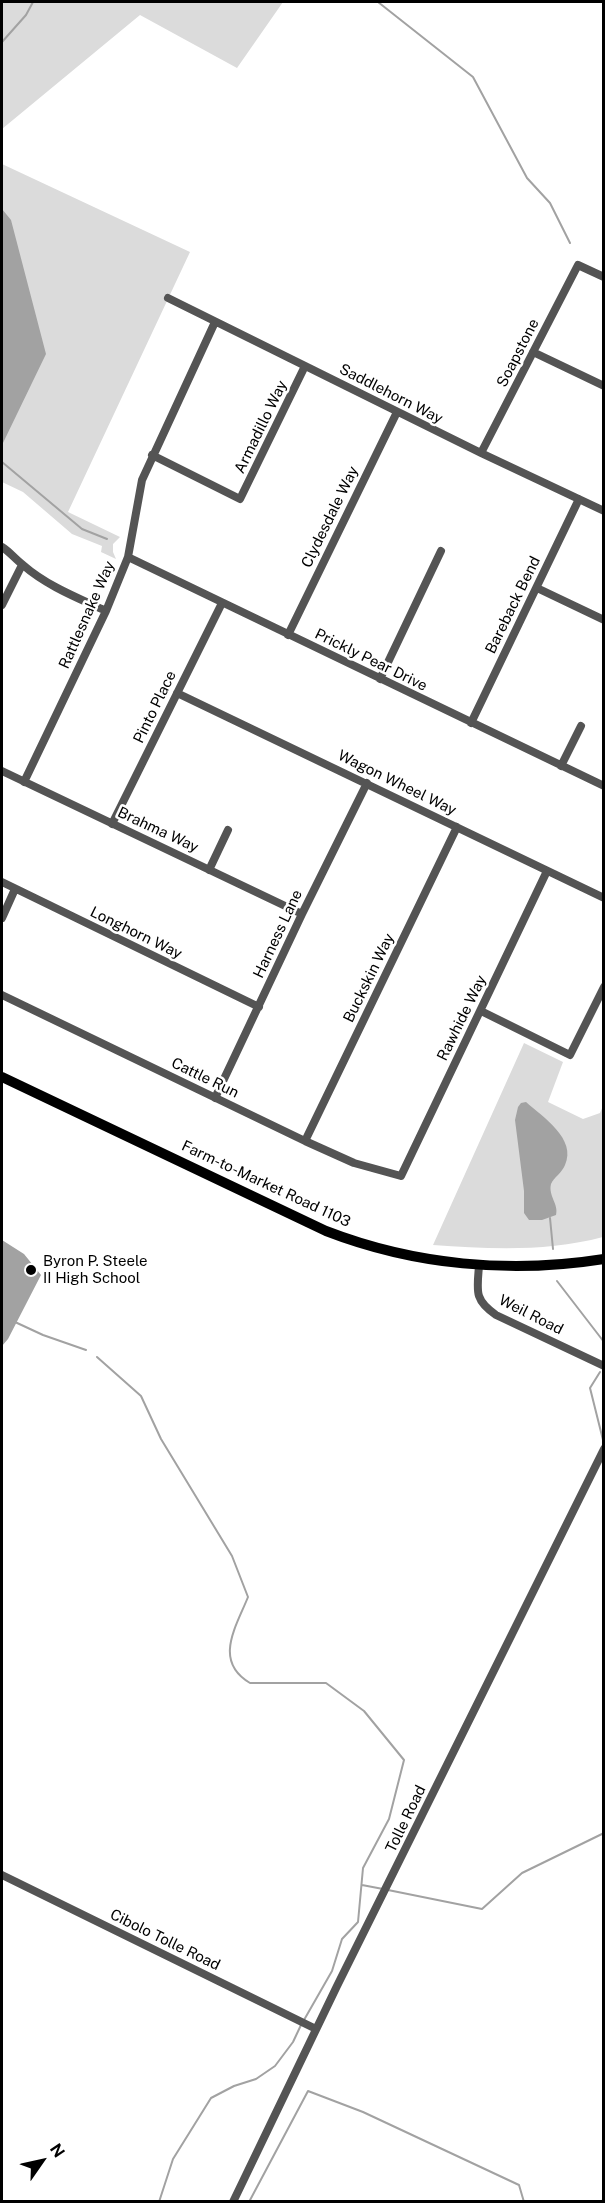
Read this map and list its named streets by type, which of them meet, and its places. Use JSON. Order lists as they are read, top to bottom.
{
  "streets": {
    "main road": ["Farm-to-Market Road 1103"],
    "street": [
      "Soapstone",
      "Saddlehorn Way",
      "Armadillo Way",
      "Clydesdale Way",
      "Bareback Bend",
      "Rattlesnake Way",
      "Prickly Pear Drive",
      "Pinto Place",
      "Wagon Wheel Way",
      "Brahma Way",
      "Longhorn Way",
      "Harness Lane",
      "Buckskin Way",
      "Rawhide Way",
      "Cattle Run",
      "Weil Road",
      "Tolle Road",
      "Cibolo Tolle Road"
    ]
  },
  "crossings": [
    ["Soapstone", "Saddlehorn Way"],
    ["Saddlehorn Way", "Armadillo Way"],
    ["Saddlehorn Way", "Clydesdale Way"],
    ["Saddlehorn Way", "Bareback Bend"],
    ["Saddlehorn Way", "Rattlesnake Way"],
    ["Armadillo Way", "Rattlesnake Way"],
    ["Clydesdale Way", "Prickly Pear Drive"],
    ["Bareback Bend", "Prickly Pear Drive"],
    ["Rattlesnake Way", "Prickly Pear Drive"],
    ["Rattlesnake Way", "Brahma Way"],
    ["Prickly Pear Drive", "Pinto Place"],
    ["Pinto Place", "Wagon Wheel Way"],
    ["Pinto Place", "Brahma Way"],
    ["Wagon Wheel Way", "Harness Lane"],
    ["Wagon Wheel Way", "Buckskin Way"],
    ["Wagon Wheel Way", "Rawhide Way"],
    ["Brahma Way", "Harness Lane"],
    ["Longhorn Way", "Harness Lane"],
    ["Harness Lane", "Cattle Run"],
    ["Buckskin Way", "Cattle Run"],
    ["Rawhide Way", "Cattle Run"],
    ["Farm-to-Market Road 1103", "Weil Road"],
    ["Tolle Road", "Cibolo Tolle Road"]
  ],
  "places": ["Byron P. Steele II High School"],
  "north": "top right"
}
